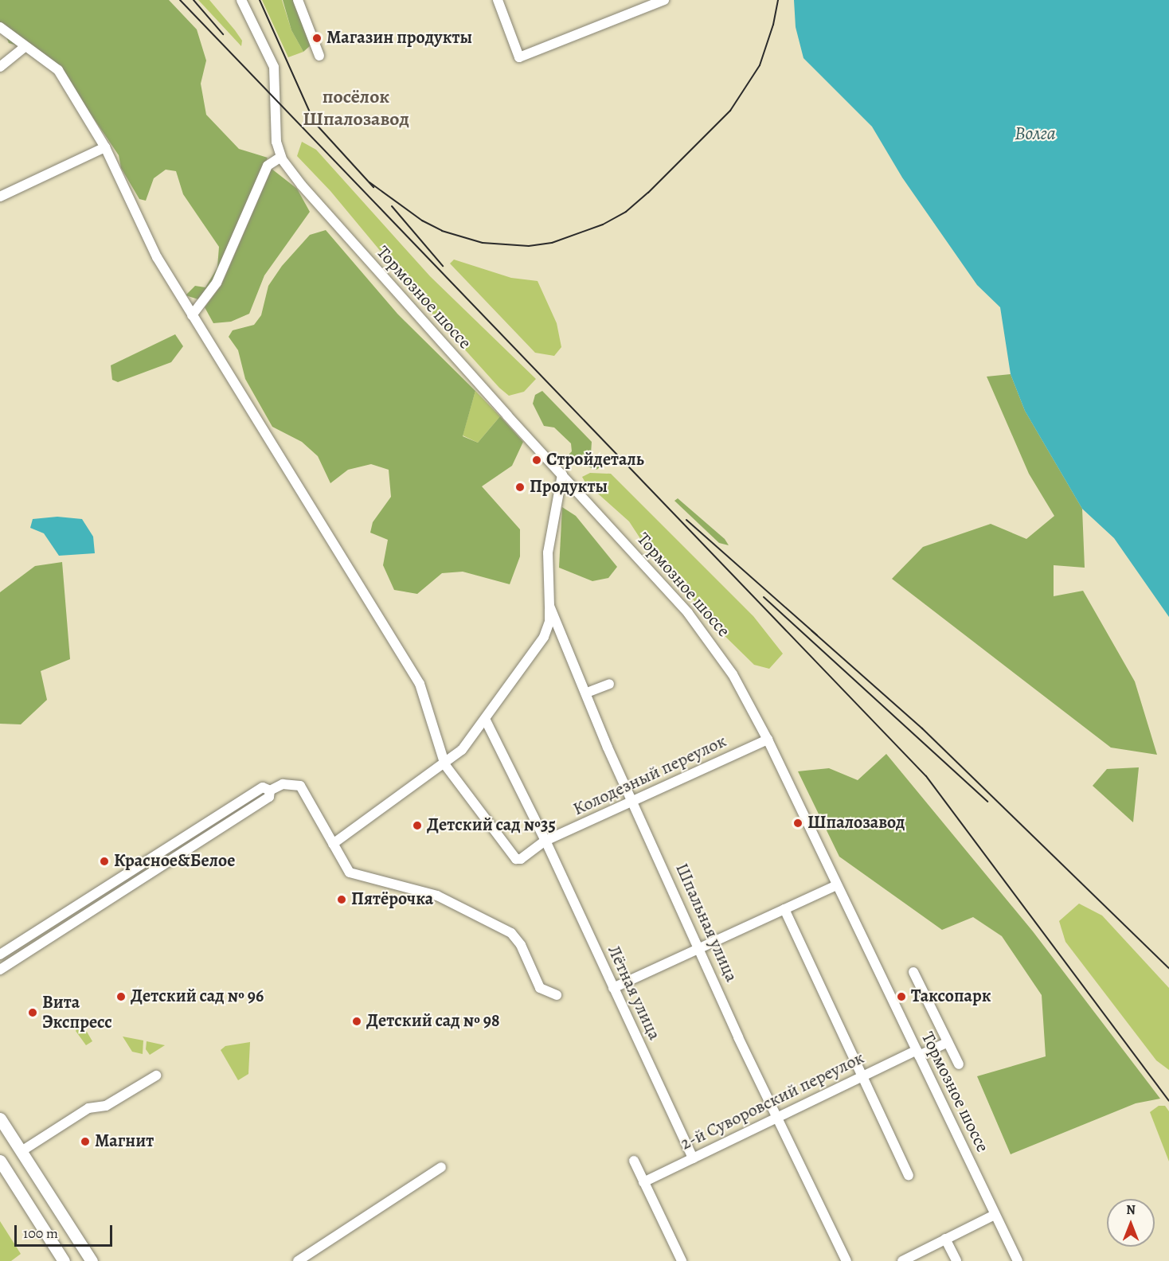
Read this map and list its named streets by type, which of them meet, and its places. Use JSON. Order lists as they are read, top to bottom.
{
  "streets": {
    "street": [
      "Тормозное шоссе",
      "Колодезный переулок",
      "Шпальная улица",
      "Лётная улица",
      "2-й Суворовский переулок"
    ]
  },
  "crossings": [
    ["Тормозное шоссе", "Колодезный переулок"],
    ["Тормозное шоссе", "Шпальная улица"],
    ["Тормозное шоссе", "2-й Суворовский переулок"],
    ["Колодезный переулок", "Шпальная улица"],
    ["Колодезный переулок", "Лётная улица"],
    ["Шпальная улица", "2-й Суворовский переулок"],
    ["Лётная улица", "2-й Суворовский переулок"]
  ],
  "districts": ["посёлок Шпалозавод"],
  "water": ["Волга"],
  "places": [
    "Магазин продукты",
    "Стройдеталь",
    "Продукты",
    "Шпалозавод",
    "Детский сад №35",
    "Красное&Белое",
    "Пятёрочка",
    "Детский сад № 96",
    "Таксопарк",
    "Вита Экспресс",
    "Детский сад № 98",
    "Магнит"
  ],
  "scale_bar": "100 m",
  "north": "top"
}
